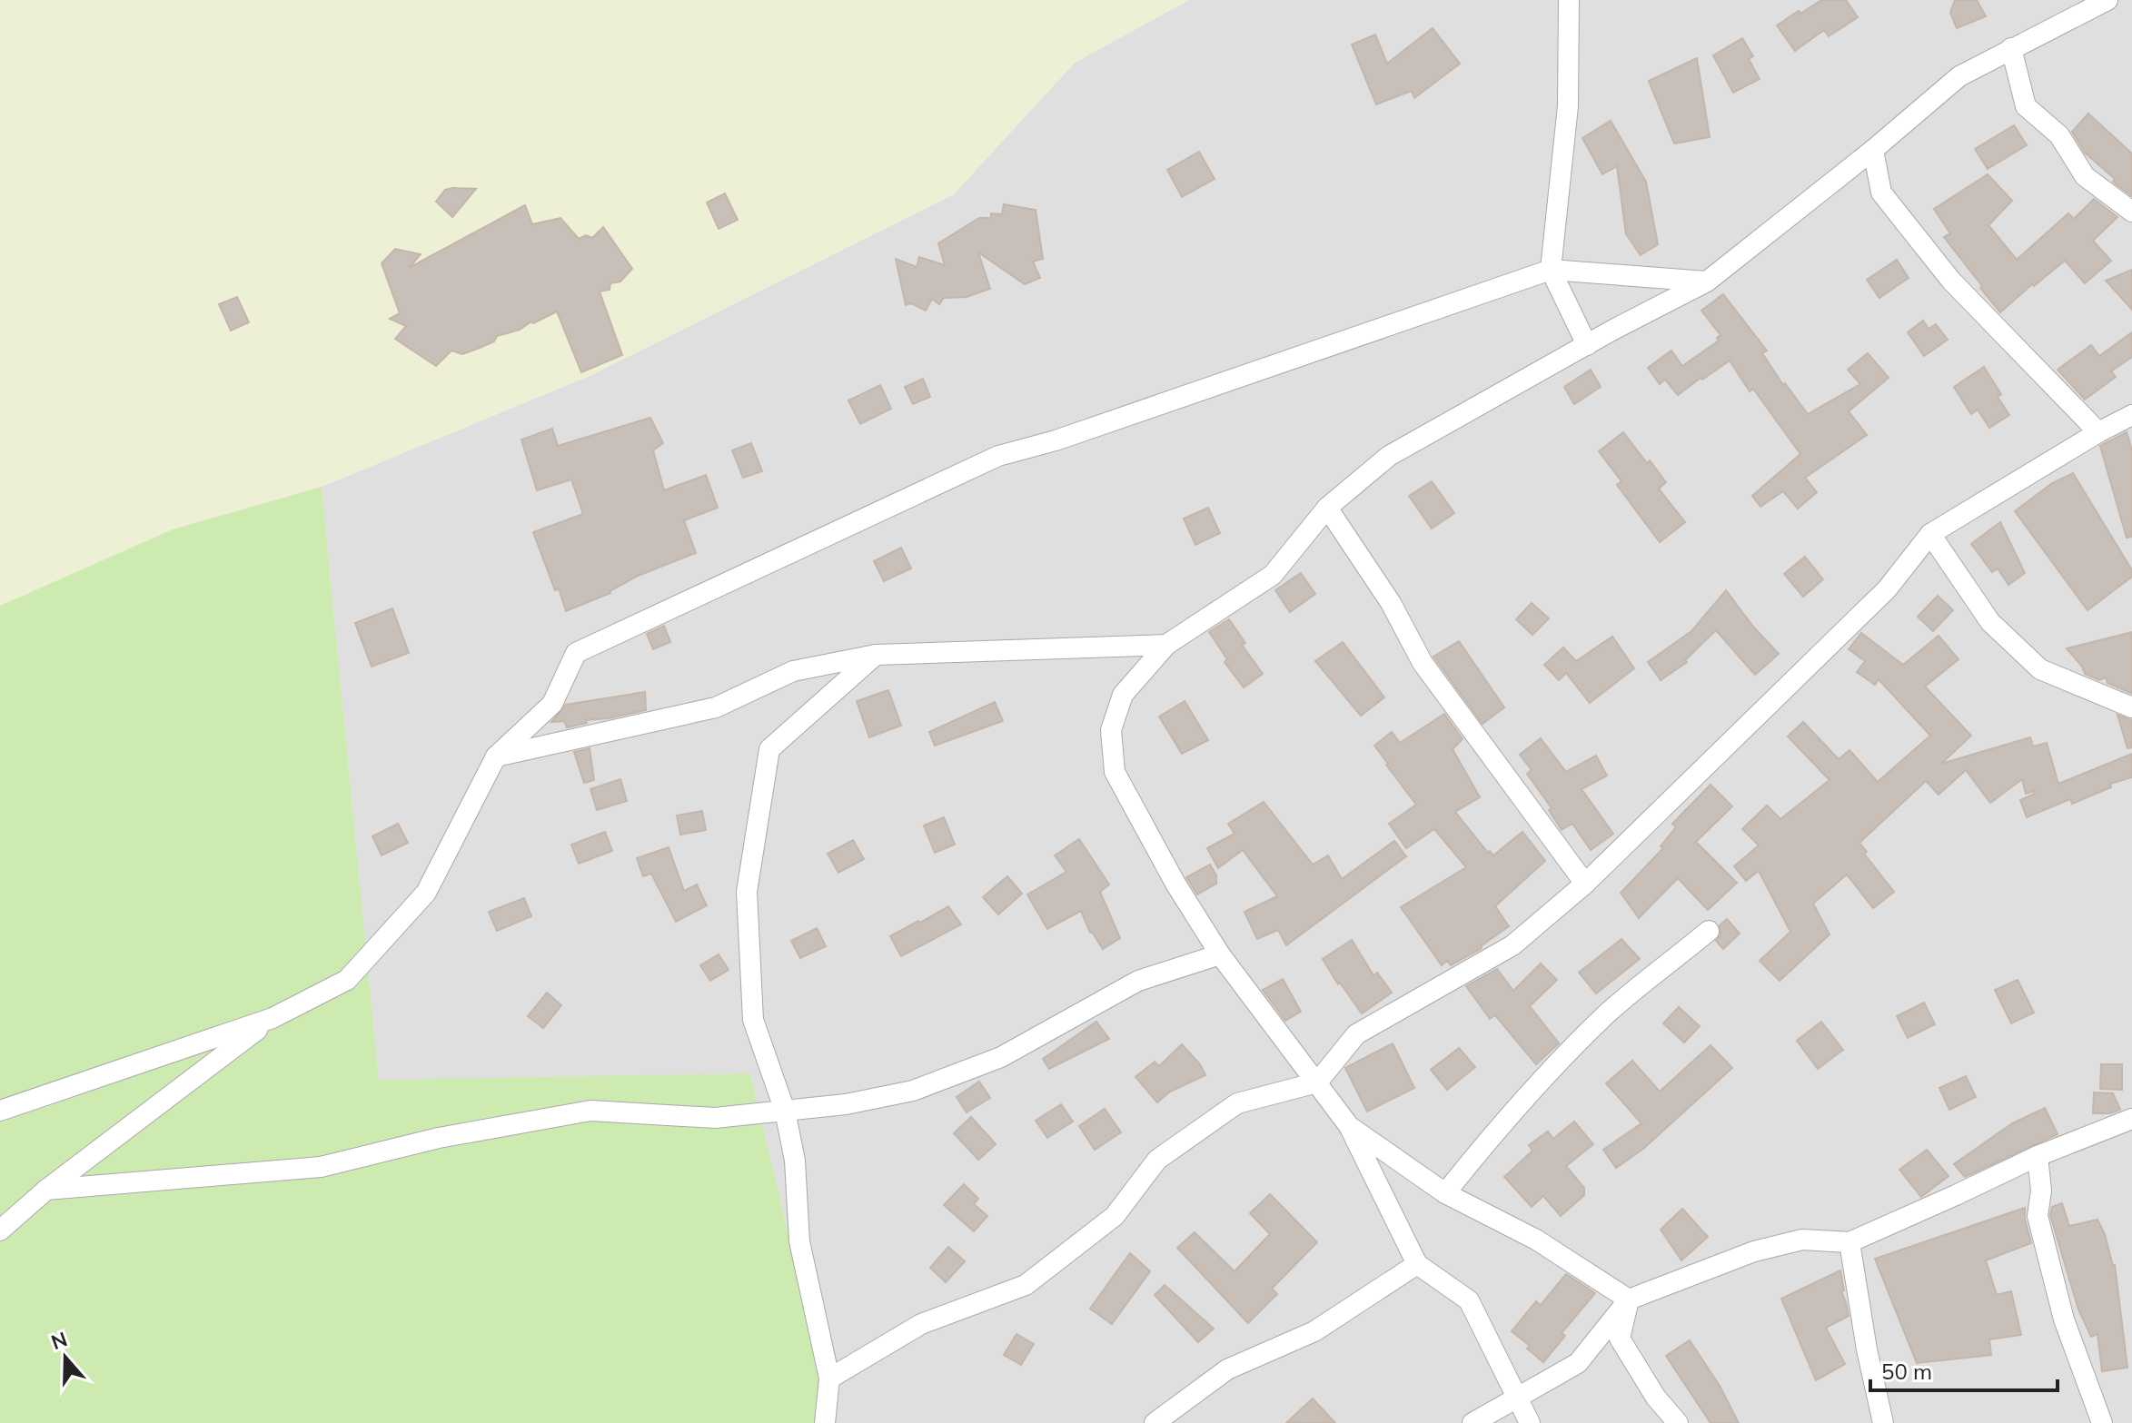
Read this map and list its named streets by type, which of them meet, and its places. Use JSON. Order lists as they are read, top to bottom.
{
  "scale_bar": "50 m",
  "north": "top"
}
